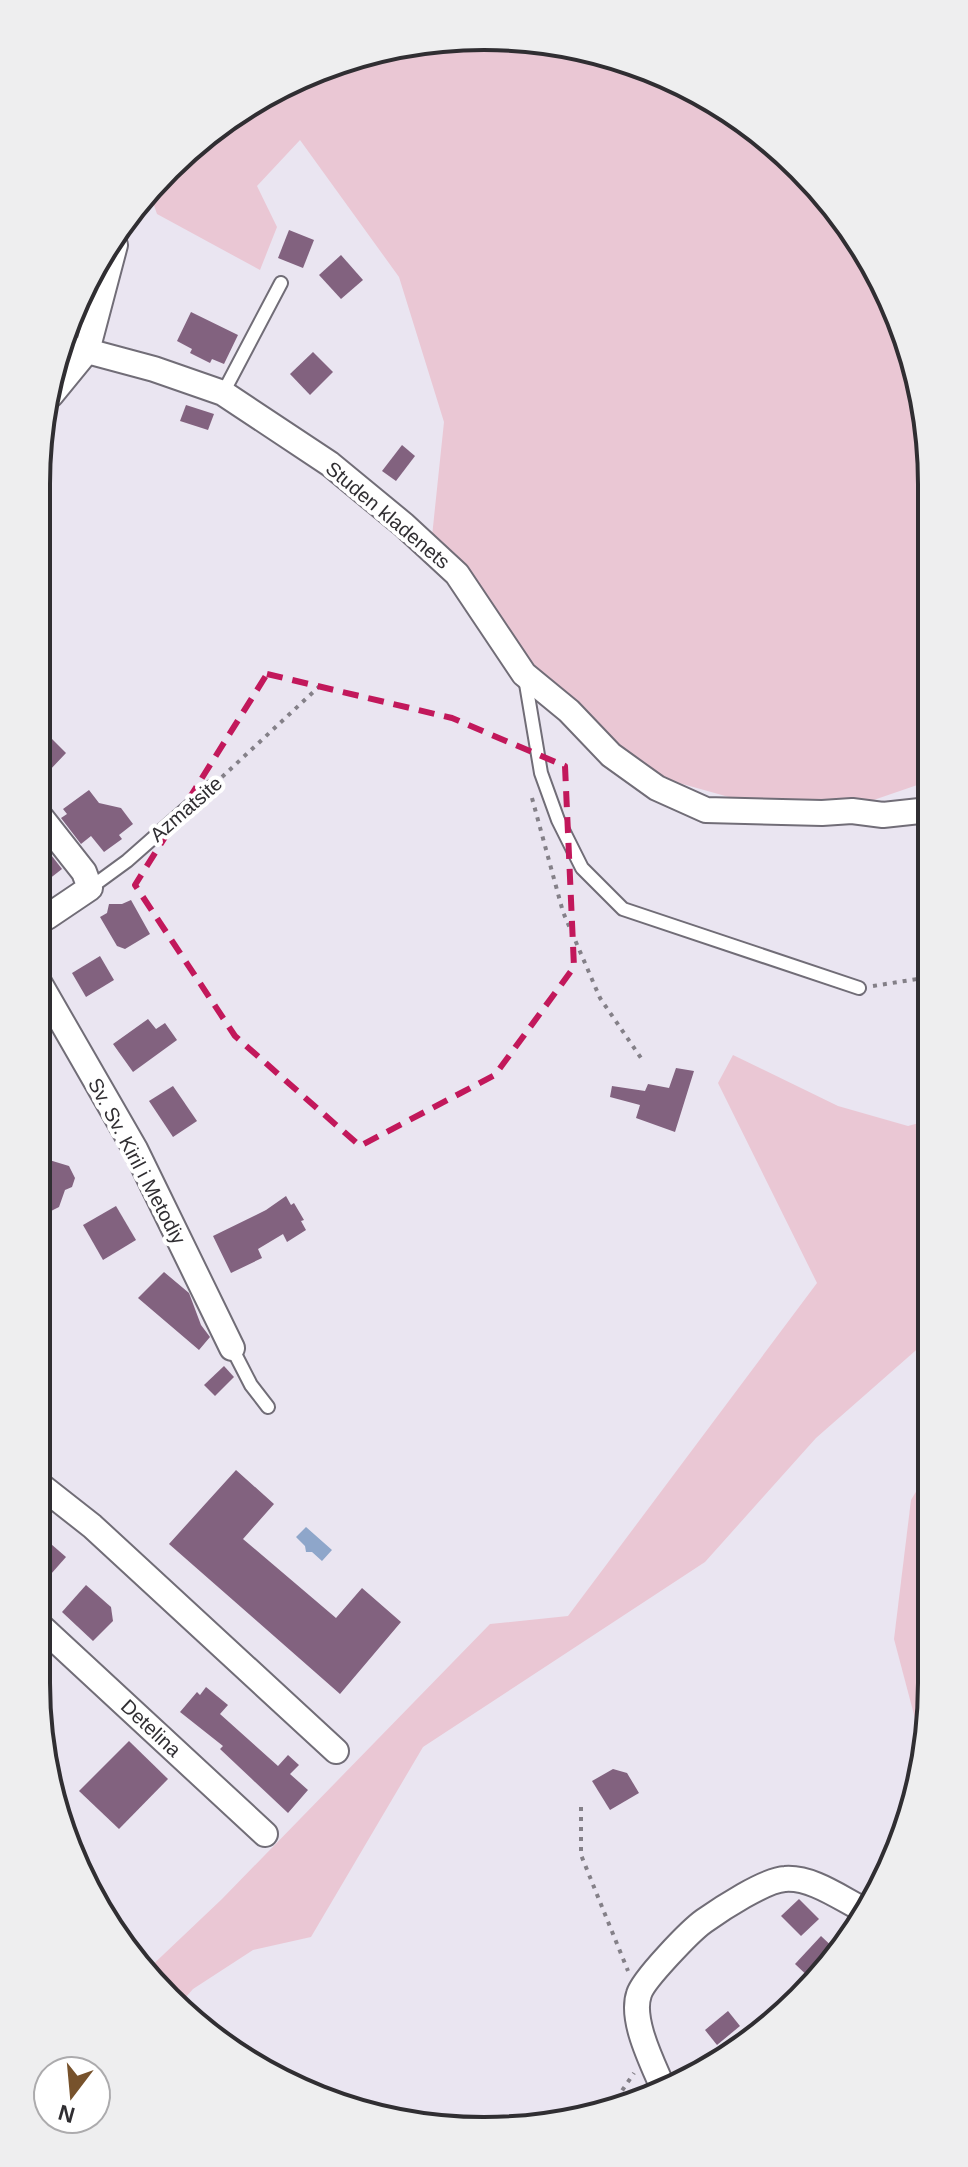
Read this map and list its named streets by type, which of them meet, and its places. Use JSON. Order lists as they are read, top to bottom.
{
  "streets": {
    "street": [
      "Studen kladenets",
      "Azmatsite",
      "Sv. Sv. Kiril i Metodiy",
      "Detelina"
    ]
  },
  "north": "bottom"
}
